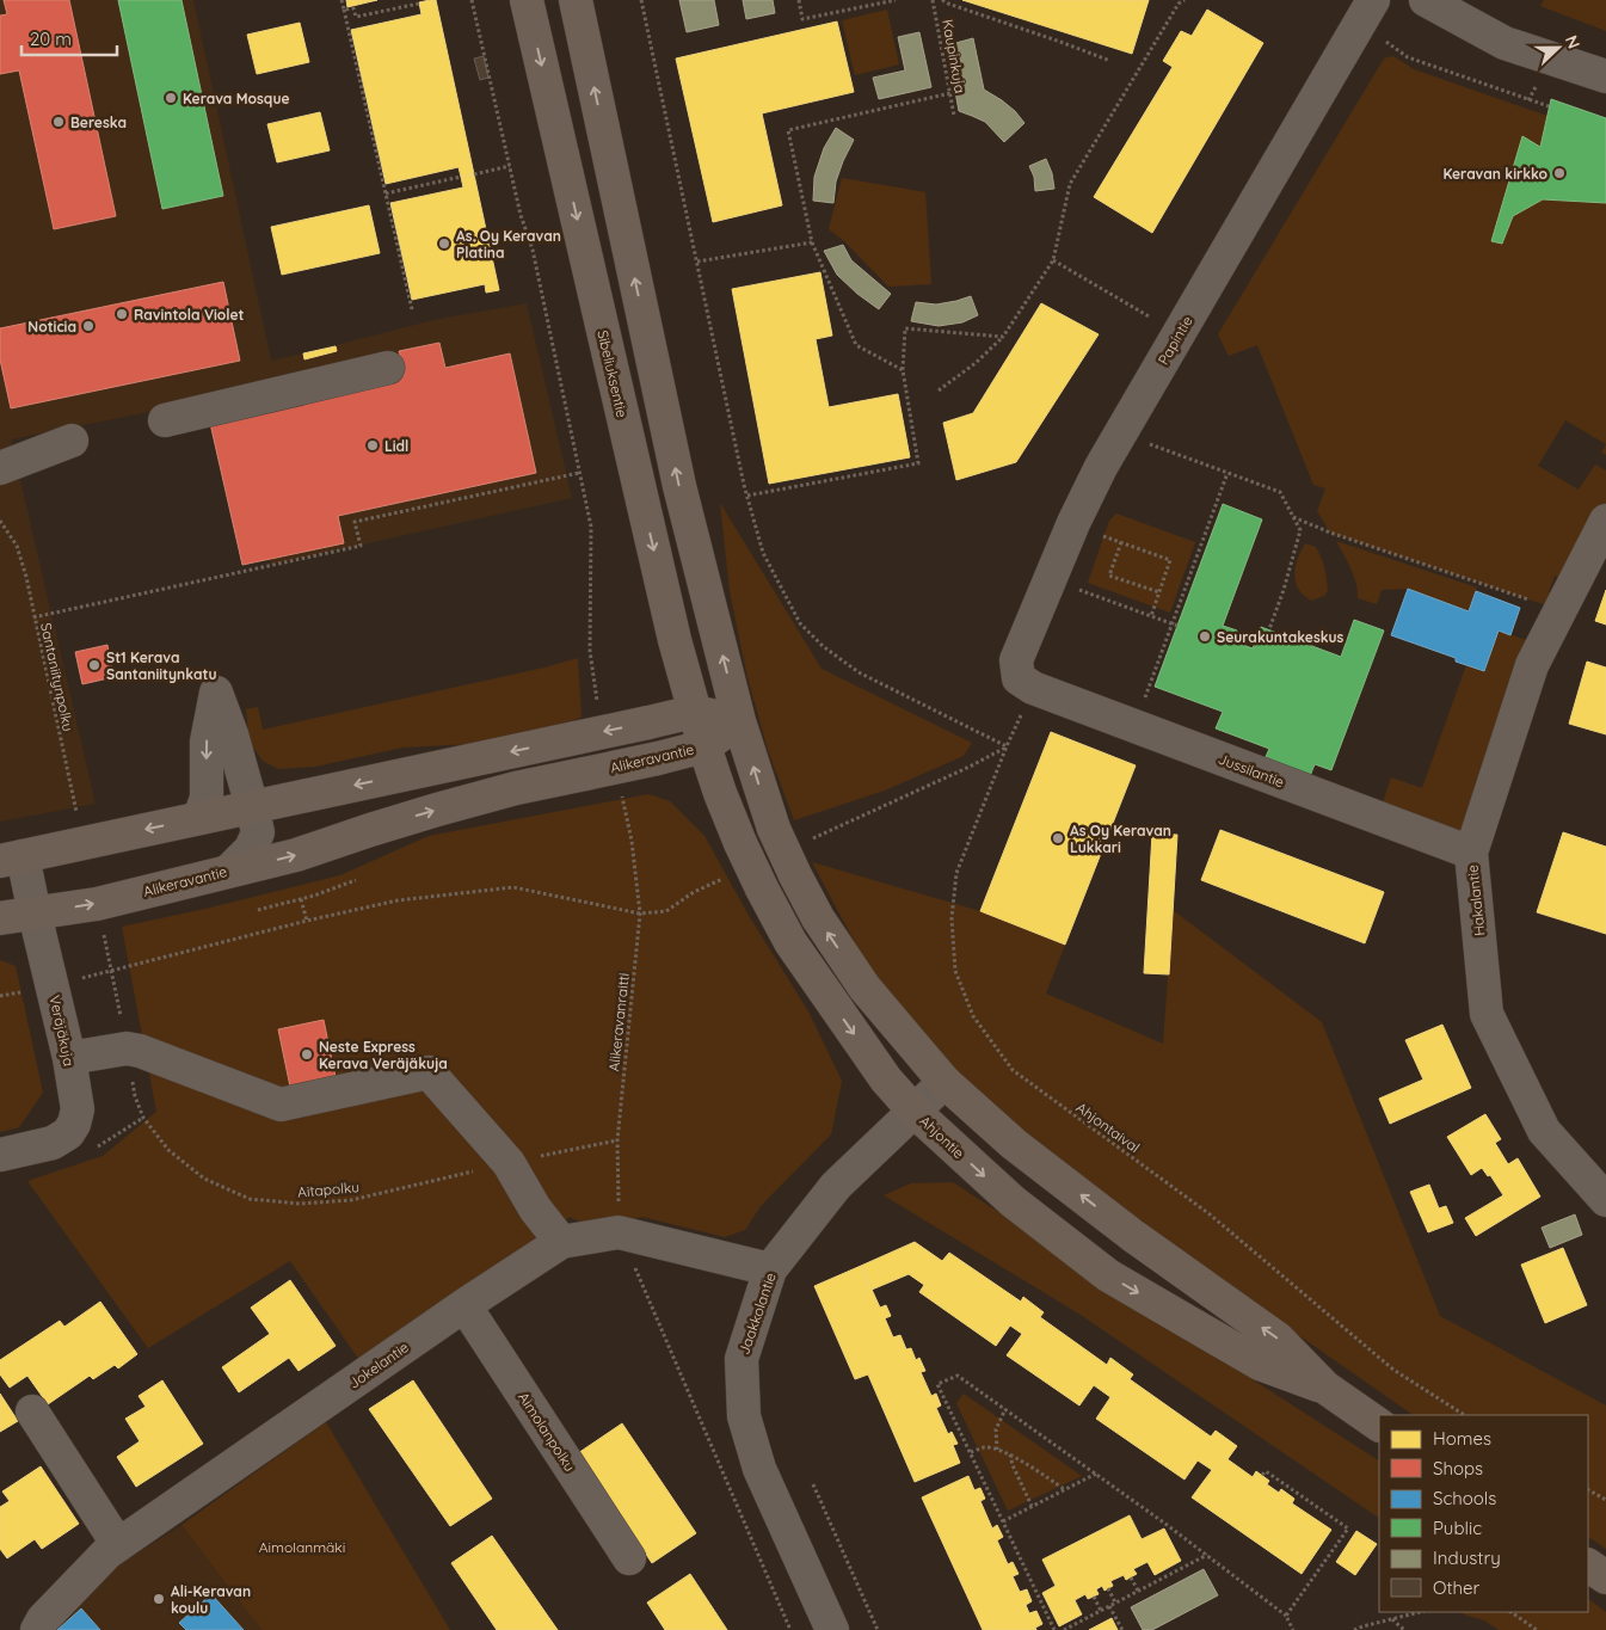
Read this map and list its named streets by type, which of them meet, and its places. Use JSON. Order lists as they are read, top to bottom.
{
  "streets": {
    "main road": ["Sibeliuksentie", "Alikeravantie", "Ahjontie"],
    "street": [
      "Papintie",
      "Jussilantie",
      "Hakalantie",
      "Veräjäkuja",
      "Jaakkolantie",
      "Jokelantie",
      "Aimolanpolku"
    ],
    "path": [
      "Kaupinkuja",
      "Santaniitynpolku",
      "Alikeravanraitti",
      "Ahjontaival",
      "Aitapolku"
    ]
  },
  "crossings": [
    ["Papintie", "Jussilantie"],
    ["Sibeliuksentie", "Alikeravantie"],
    ["Sibeliuksentie", "Ahjontie"],
    ["Alikeravantie", "Veräjäkuja"],
    ["Alikeravantie", "Ahjontie"],
    ["Jussilantie", "Hakalantie"],
    ["Alikeravanraitti", "Aitapolku"],
    ["Alikeravanraitti", "Jokelantie"],
    ["Ahjontie", "Jaakkolantie"],
    ["Jaakkolantie", "Jokelantie"],
    ["Jokelantie", "Aimolanpolku"]
  ],
  "parks": ["Aimolanmäki"],
  "places": [
    "Kerava Mosque",
    "Bereska",
    "Keravan kirkko",
    "As. Oy Keravan Platina",
    "Ravintola Violet",
    "Noticia",
    "Lidl",
    "Seurakuntakeskus",
    "St1 Kerava Santaniitynkatu",
    "As Oy Keravan Lukkari",
    "Neste Express Kerava Veräjäkuja",
    "Ali-Keravan koulu"
  ],
  "legend": [
    "Homes",
    "Shops",
    "Schools",
    "Public",
    "Industry",
    "Other"
  ],
  "scale_bar": "20 m",
  "north": "right"
}
